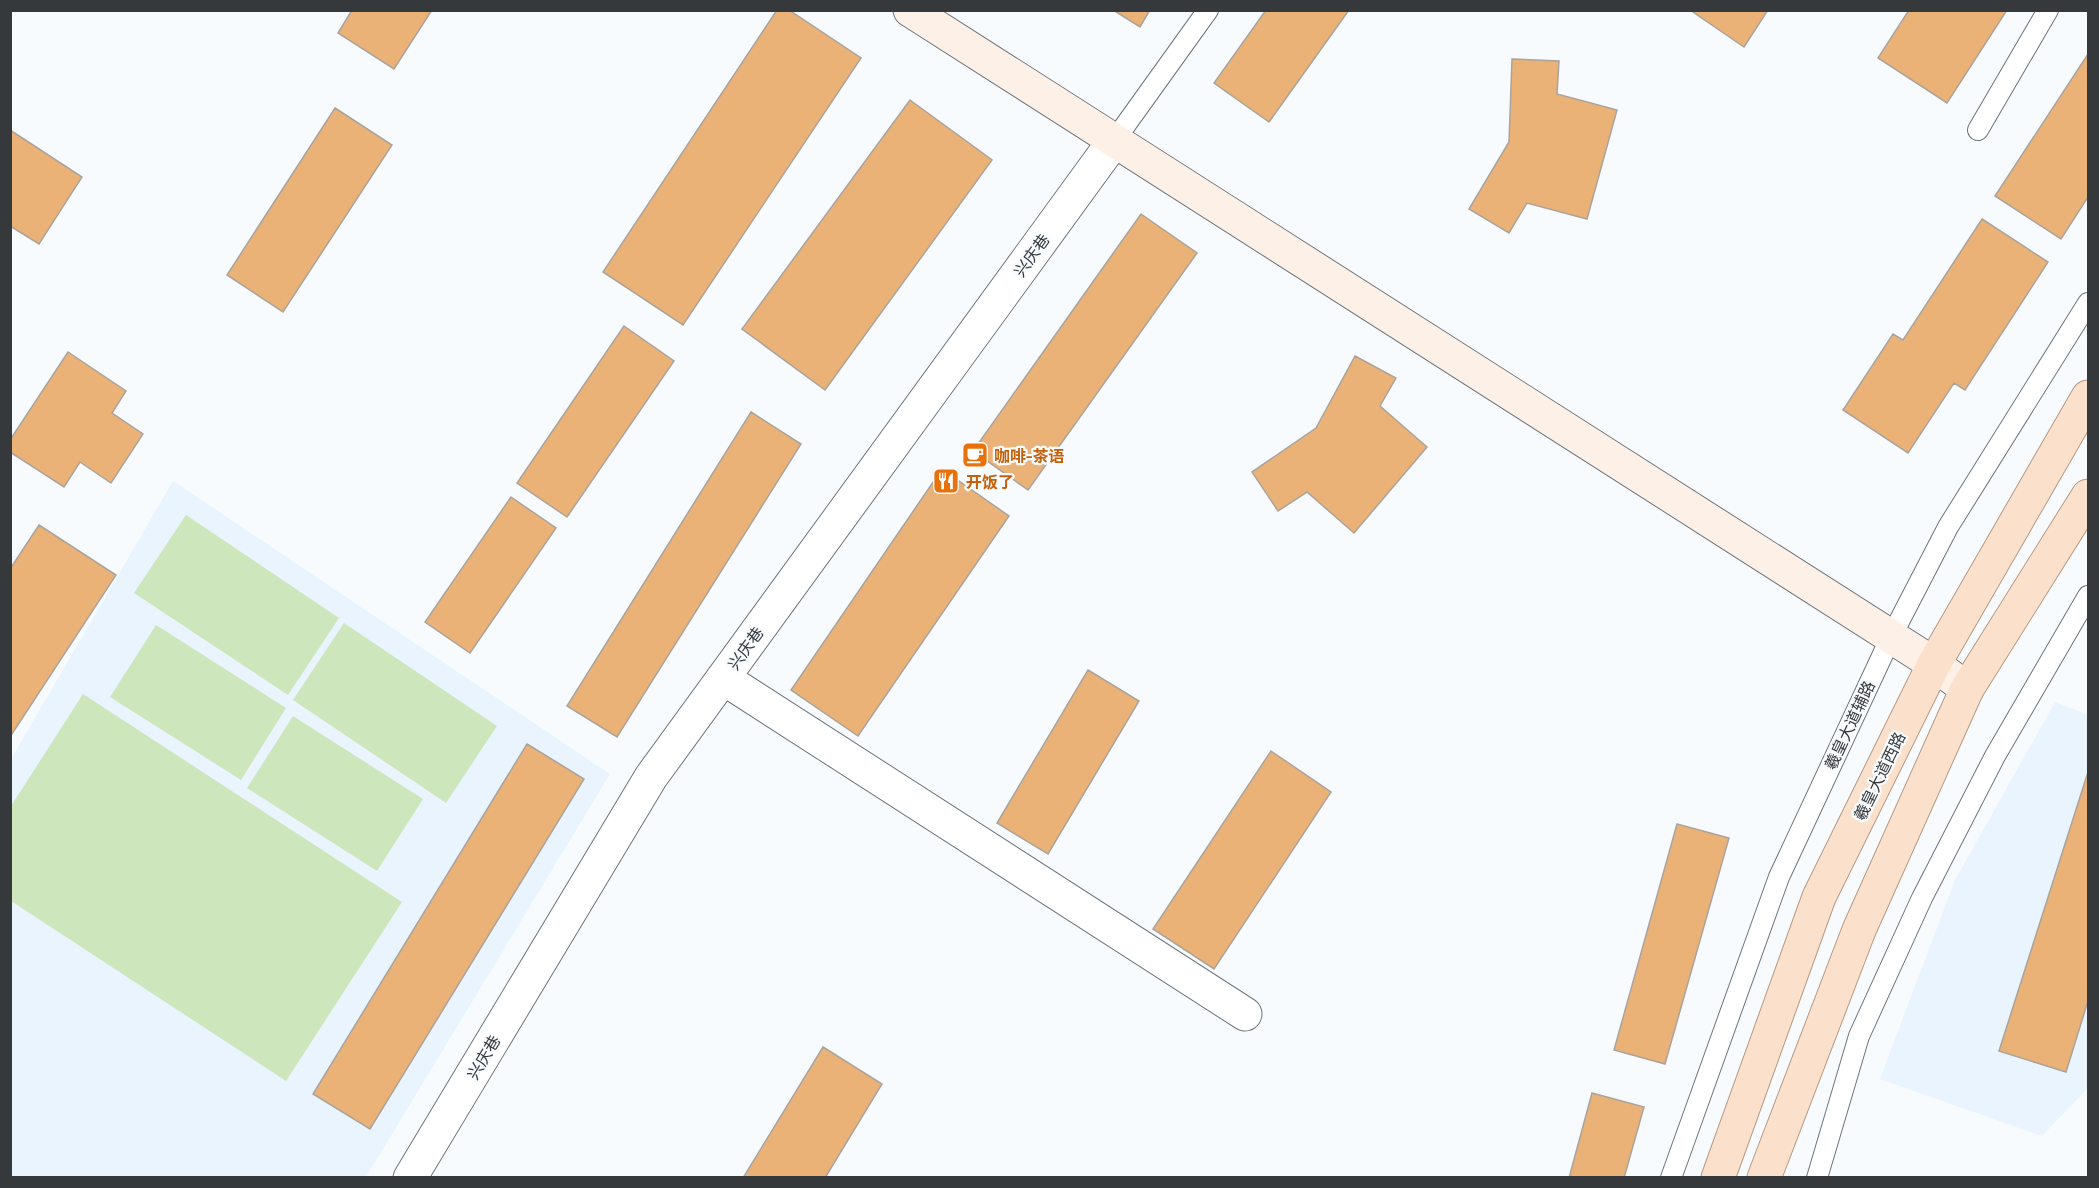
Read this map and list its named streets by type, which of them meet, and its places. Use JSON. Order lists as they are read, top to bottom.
{
  "streets": {
    "main road": ["羲皇大道西路"],
    "street": ["兴庆巷"],
    "lane": ["羲皇大道辅路"]
  },
  "places": {
    "cafe": ["咖啡-茶语"],
    "restaurant": ["开饭了"]
  }
}
